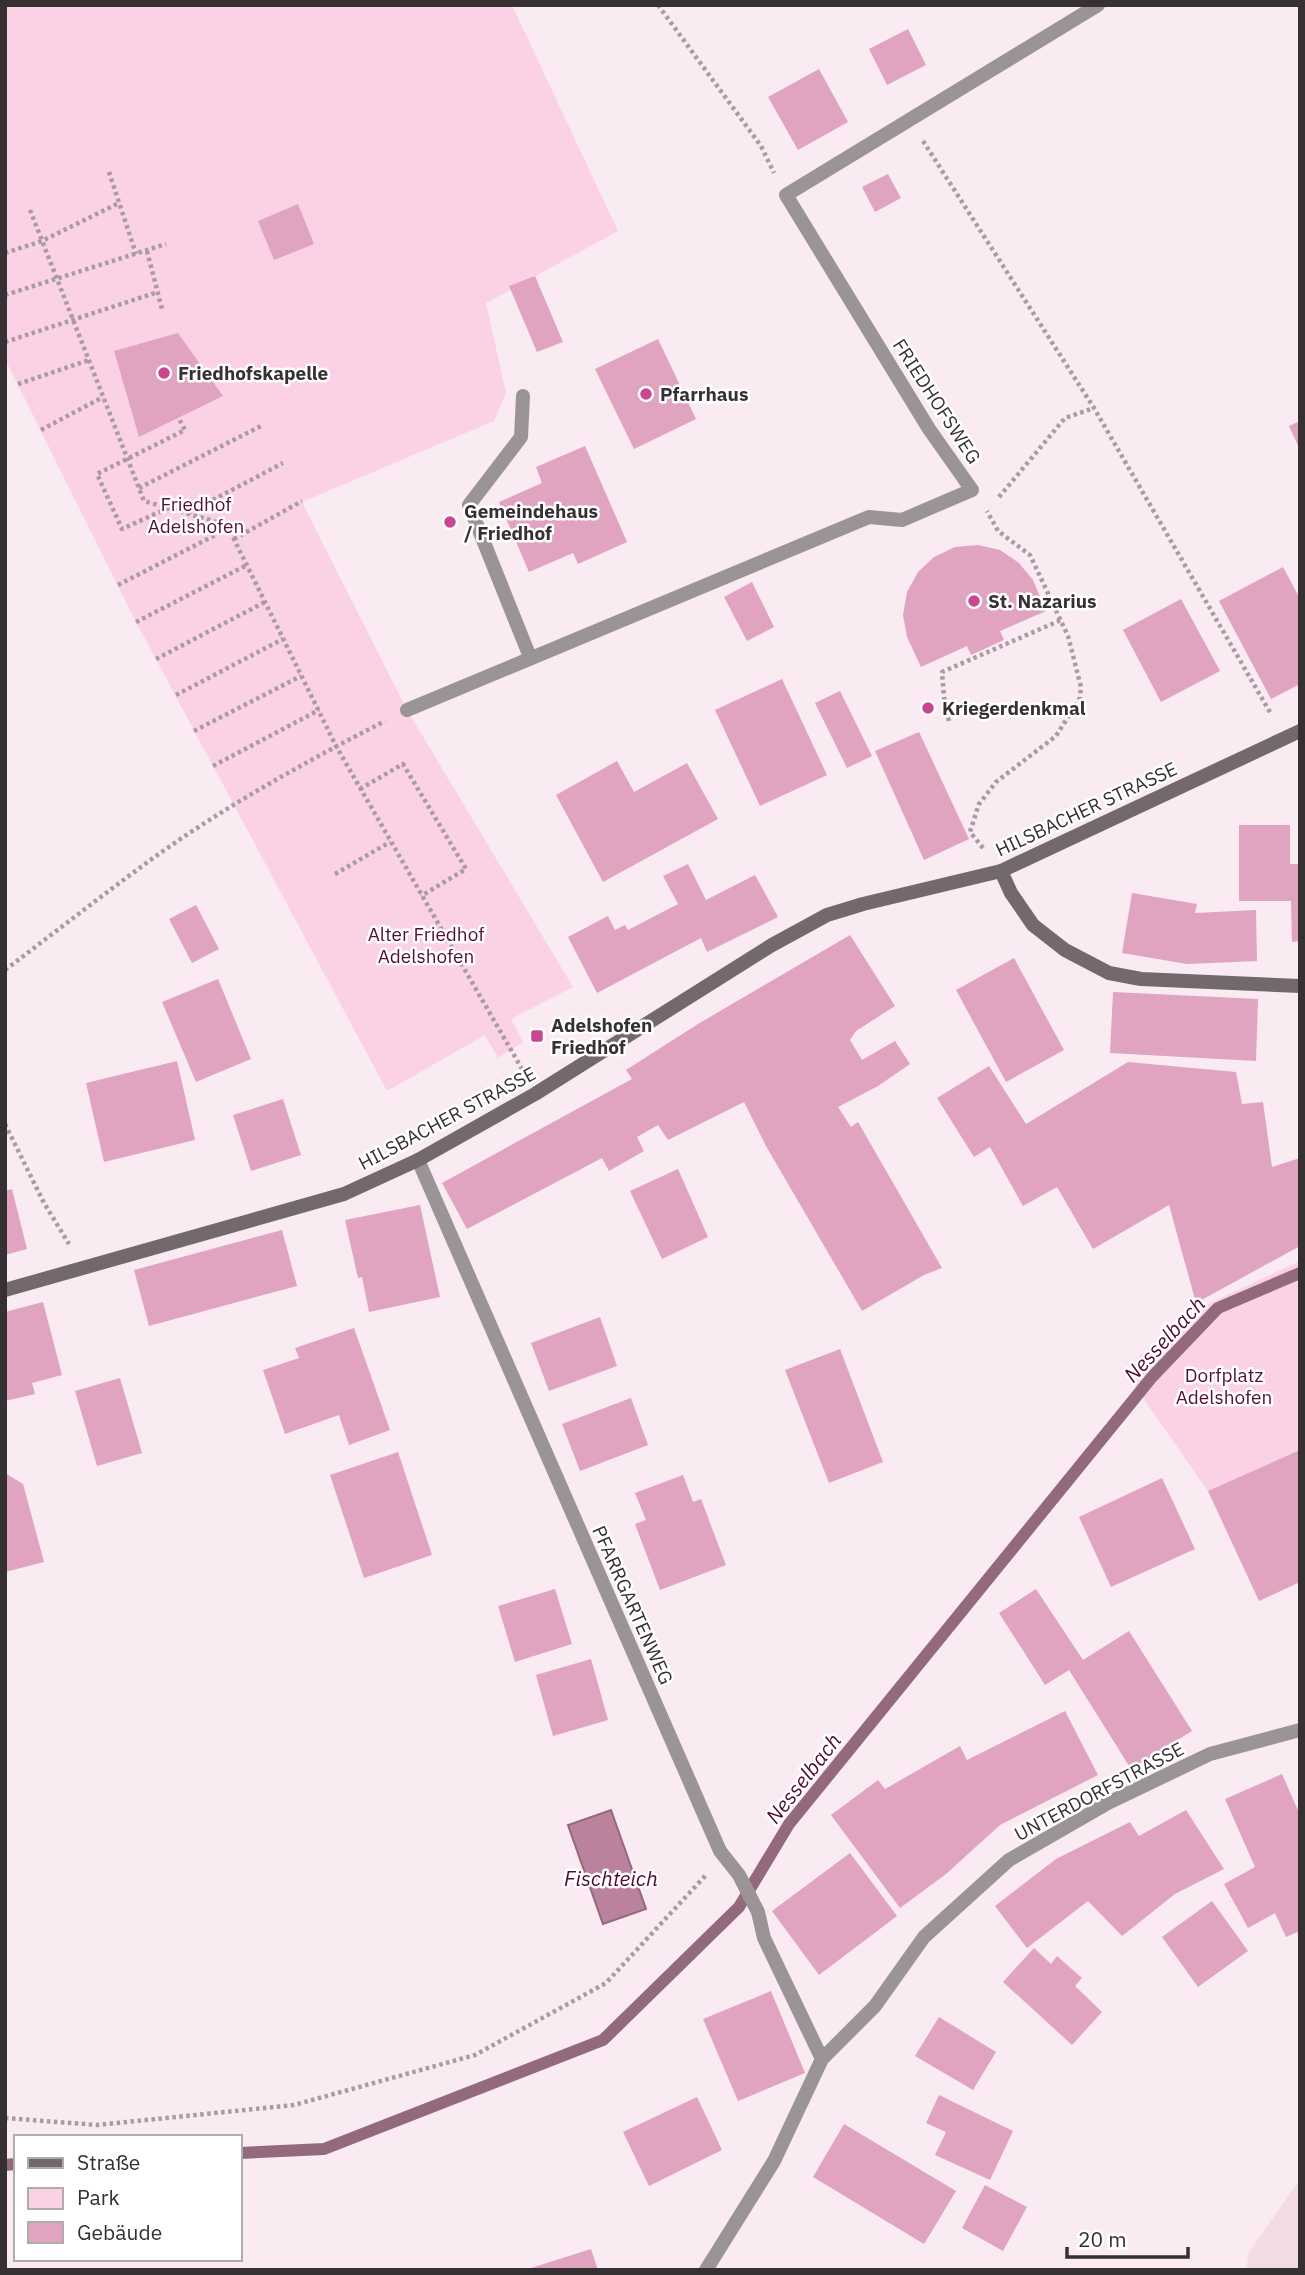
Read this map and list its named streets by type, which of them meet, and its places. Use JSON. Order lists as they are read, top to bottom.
{
  "streets": {
    "main road": ["HILSBACHER STRASSE"],
    "street": ["FRIEDHOFSWEG", "PFARRGARTENWEG", "UNTERDORFSTRASSE"]
  },
  "crossings": [
    ["HILSBACHER STRASSE", "PFARRGARTENWEG"],
    ["PFARRGARTENWEG", "UNTERDORFSTRASSE"]
  ],
  "water": ["Nesselbach", "Fischteich"],
  "parks": ["Friedhof Adelshofen", "Alter Friedhof Adelshofen", "Dorfplatz Adelshofen"],
  "places": {
    "other": [
      "Friedhofskapelle",
      "Pfarrhaus",
      "Gemeindehaus / Friedhof",
      "St. Nazarius",
      "Kriegerdenkmal"
    ],
    "transit": ["Adelshofen Friedhof"]
  },
  "legend": ["Straße", "Park", "Gebäude"],
  "scale_bar": "20 m"
}
